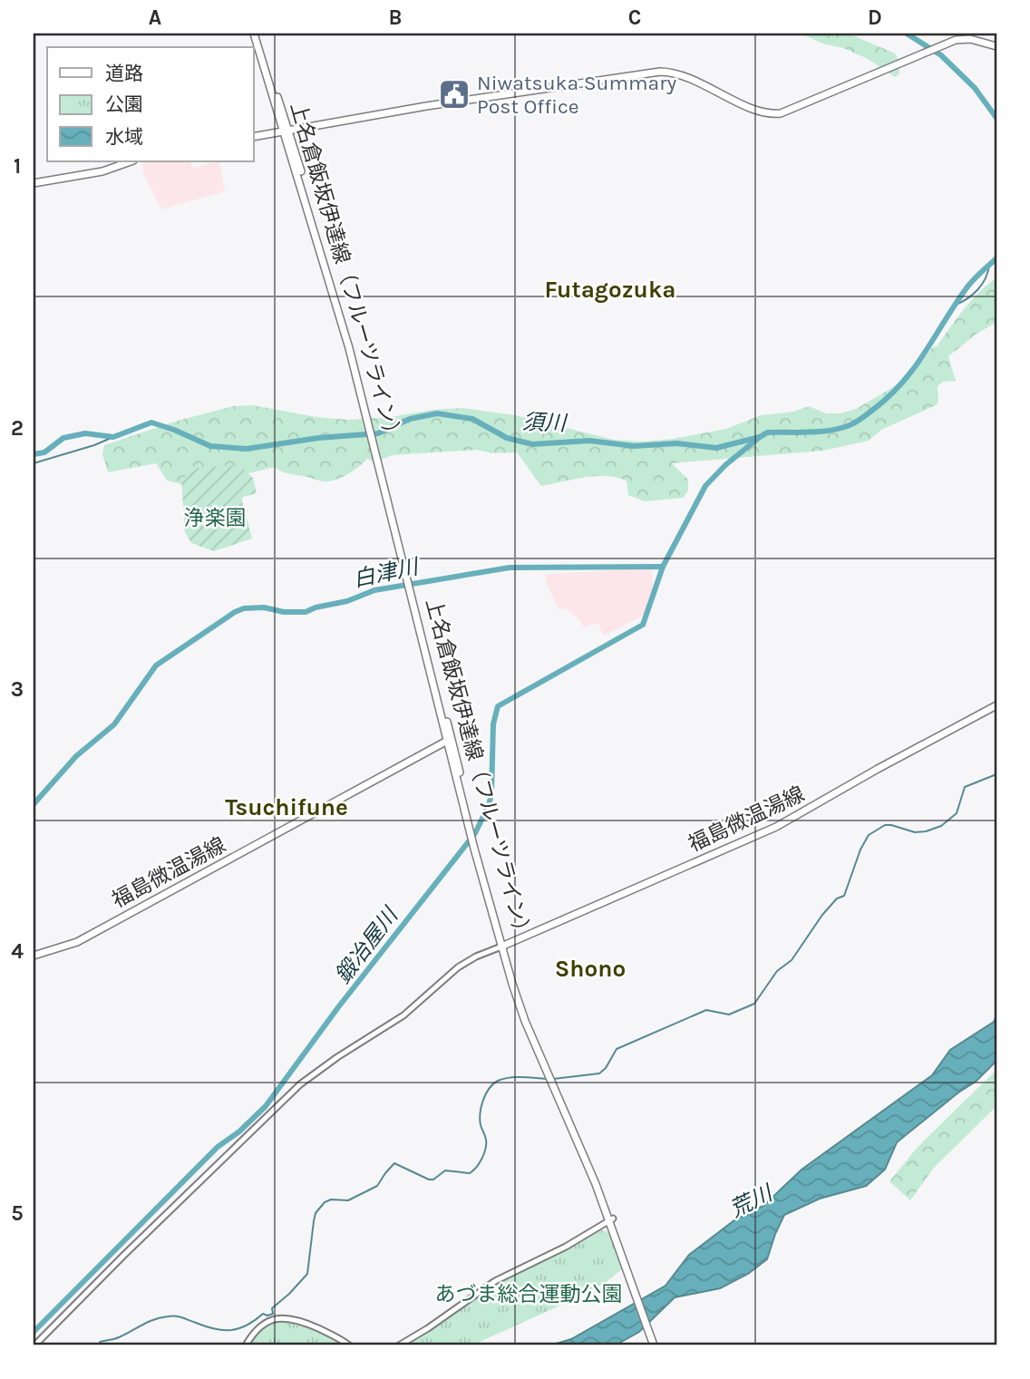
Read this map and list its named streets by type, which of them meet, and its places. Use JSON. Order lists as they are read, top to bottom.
{
  "streets": {
    "main road": ["上名倉飯坂伊達線（フルーツライン）", "福島微温湯線"]
  },
  "crossings": [
    ["上名倉飯坂伊達線（フルーツライン）", "福島微温湯線"]
  ],
  "districts": ["Futagozuka", "Tsuchifune", "Shono"],
  "water": [
    "須川",
    "白津川",
    "鍛冶屋川",
    "荒川"
  ],
  "parks": ["浄楽園", "あづま総合運動公園"],
  "places": {
    "public building": ["Niwatsuka Summary Post Office"]
  },
  "legend": ["道路", "公園", "水域"],
  "grid": {
    "columns": [
      "A",
      "B",
      "C",
      "D"
    ],
    "rows": [
      "1",
      "2",
      "3",
      "4",
      "5"
    ]
  }
}
